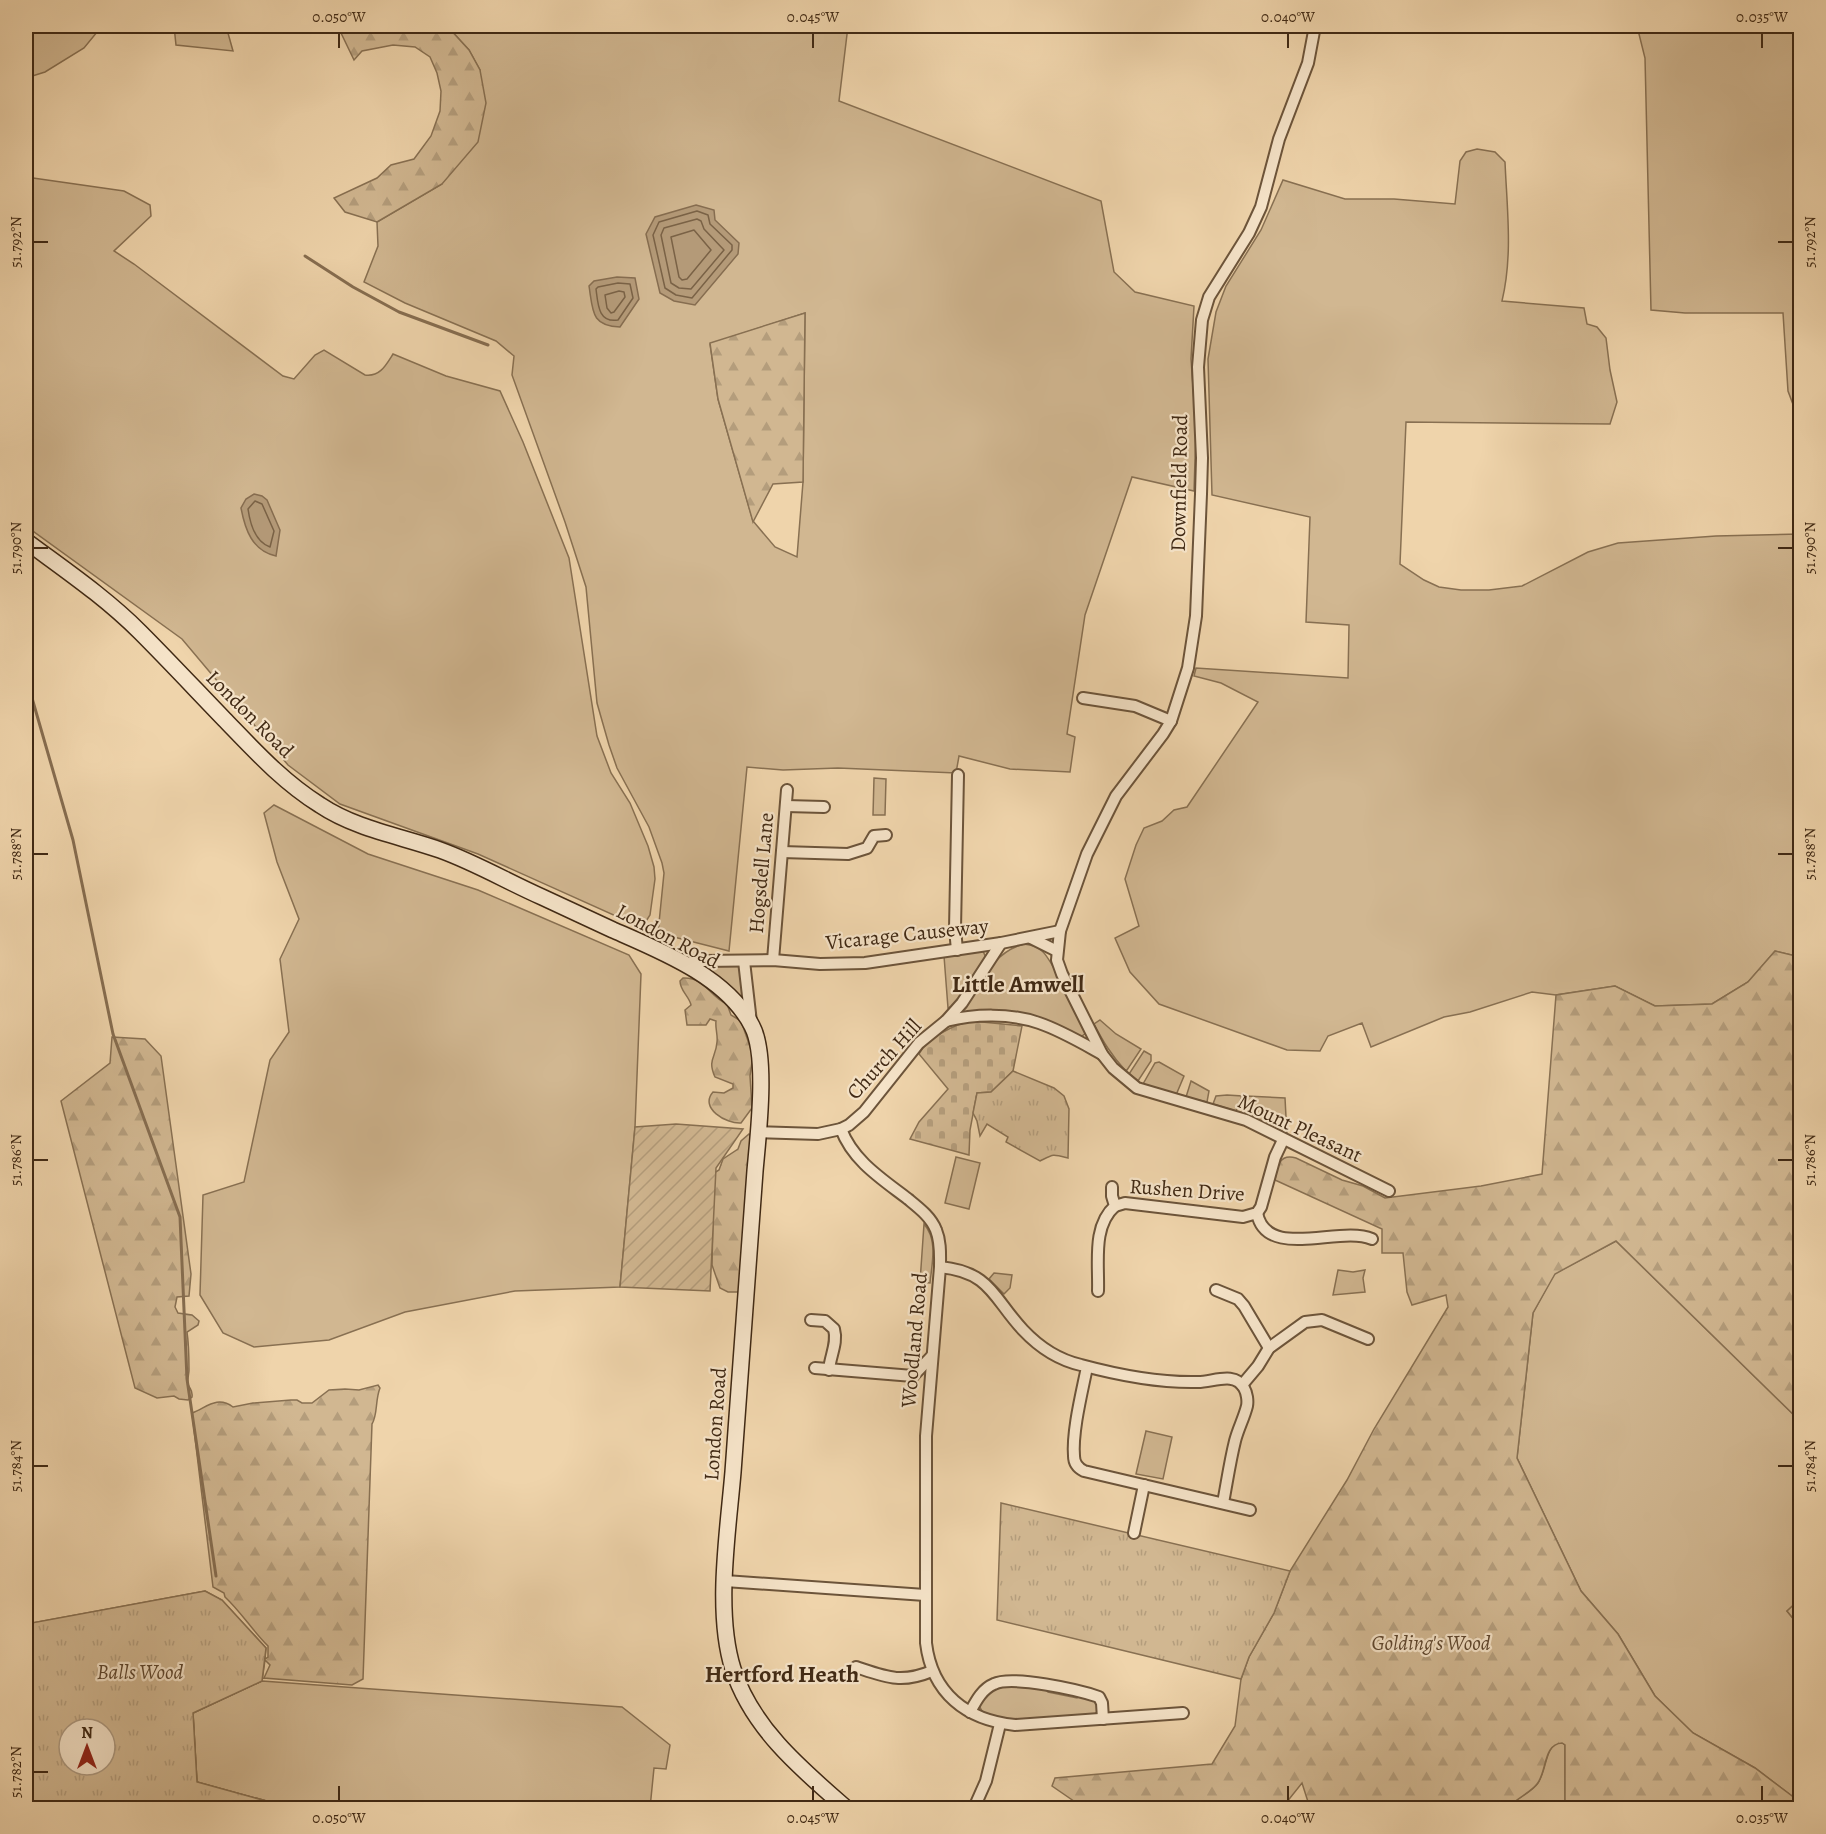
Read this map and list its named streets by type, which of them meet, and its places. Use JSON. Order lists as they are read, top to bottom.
{
  "streets": {
    "main road": ["London Road"],
    "street": [
      "Downfield Road",
      "Hogsdell Lane",
      "Vicarage Causeway",
      "Church Hill",
      "Mount Pleasant",
      "Rushen Drive",
      "Woodland Road"
    ]
  },
  "crossings": [
    ["Downfield Road", "Vicarage Causeway"],
    ["Downfield Road", "Mount Pleasant"],
    ["London Road", "Vicarage Causeway"],
    ["London Road", "Church Hill"],
    ["Hogsdell Lane", "Vicarage Causeway"],
    ["Vicarage Causeway", "Church Hill"],
    ["Church Hill", "Mount Pleasant"],
    ["Church Hill", "Woodland Road"],
    ["Mount Pleasant", "Rushen Drive"]
  ],
  "districts": ["Little Amwell", "Hertford Heath"],
  "parks": ["Golding's Wood", "Balls Wood"],
  "north": "top",
  "coordinates": [
    "0.050°W",
    "0.045°W",
    "0.040°W",
    "0.035°W",
    "51.792°N",
    "51.790°N",
    "51.788°N",
    "51.786°N",
    "51.784°N",
    "51.782°N"
  ]
}
